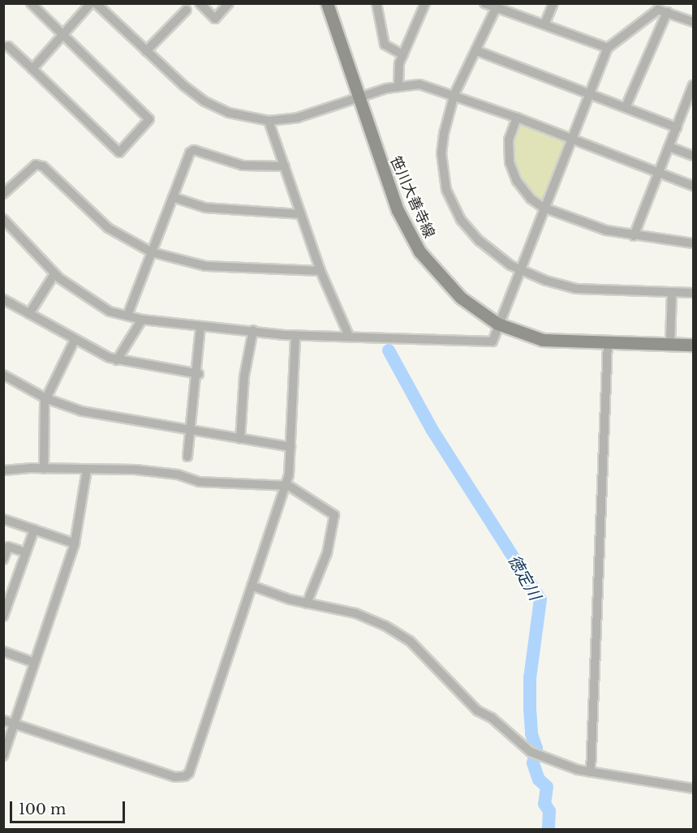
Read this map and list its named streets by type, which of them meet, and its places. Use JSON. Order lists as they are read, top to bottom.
{
  "streets": {
    "street": ["笹川大善寺線"]
  },
  "water": ["徳定川"],
  "scale_bar": "100 m"
}
